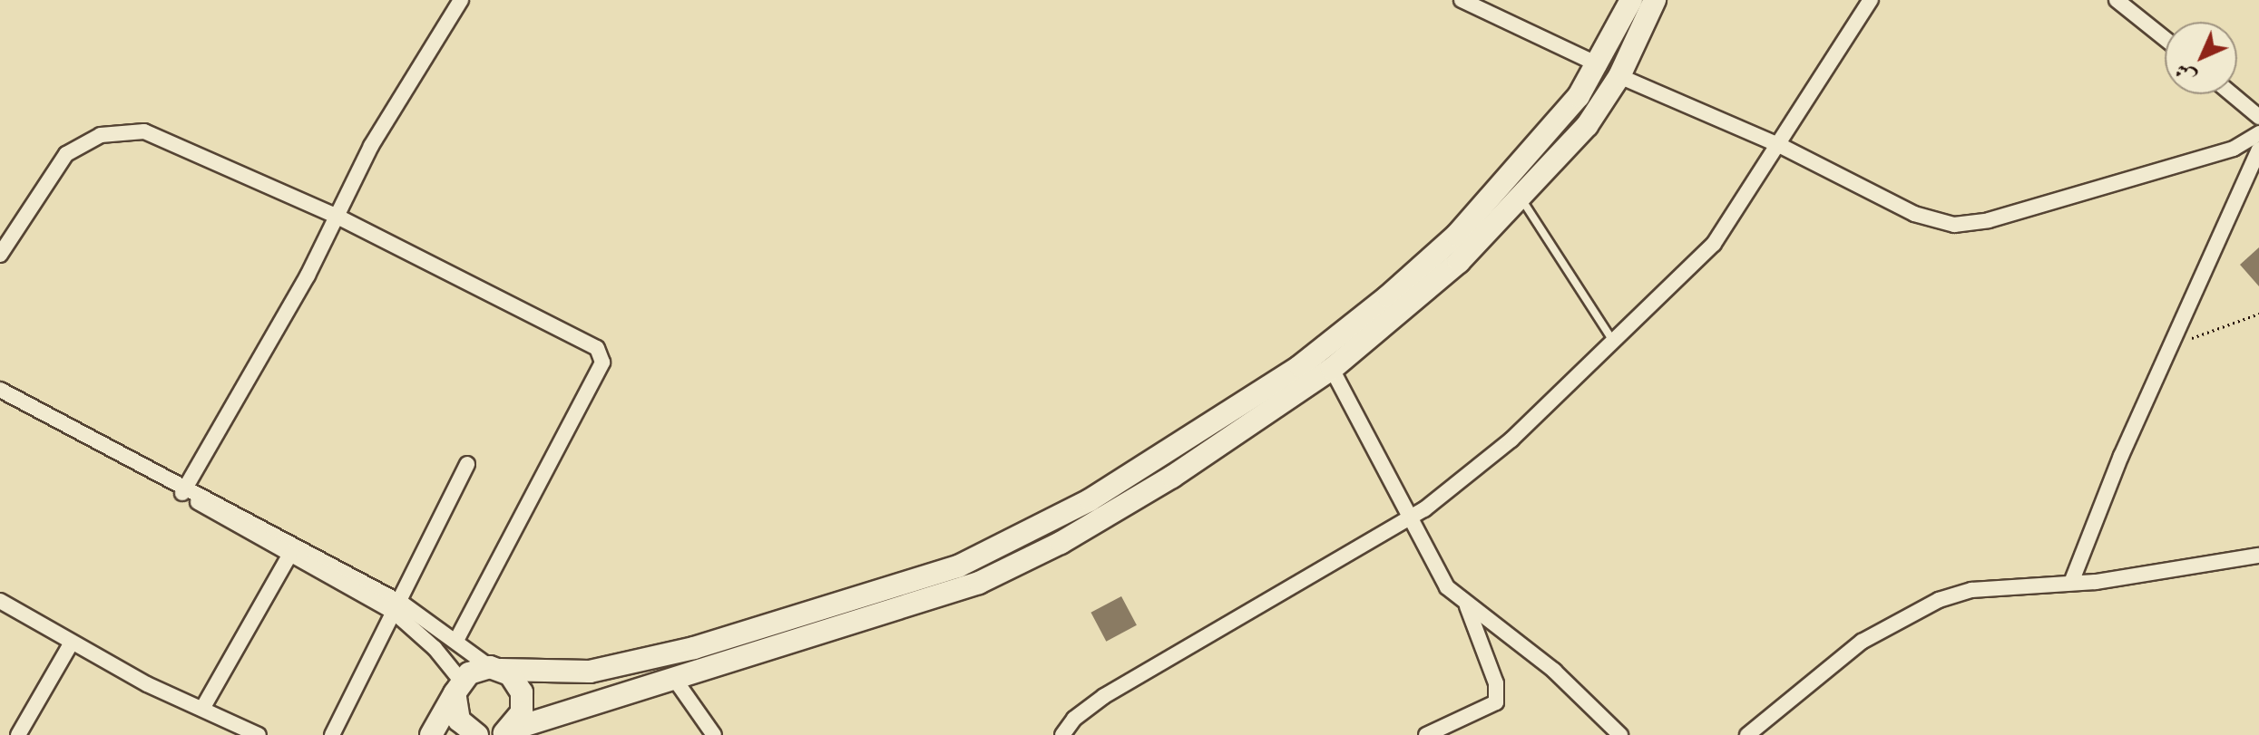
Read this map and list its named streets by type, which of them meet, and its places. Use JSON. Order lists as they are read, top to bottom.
{
  "north": "bottom left"
}
